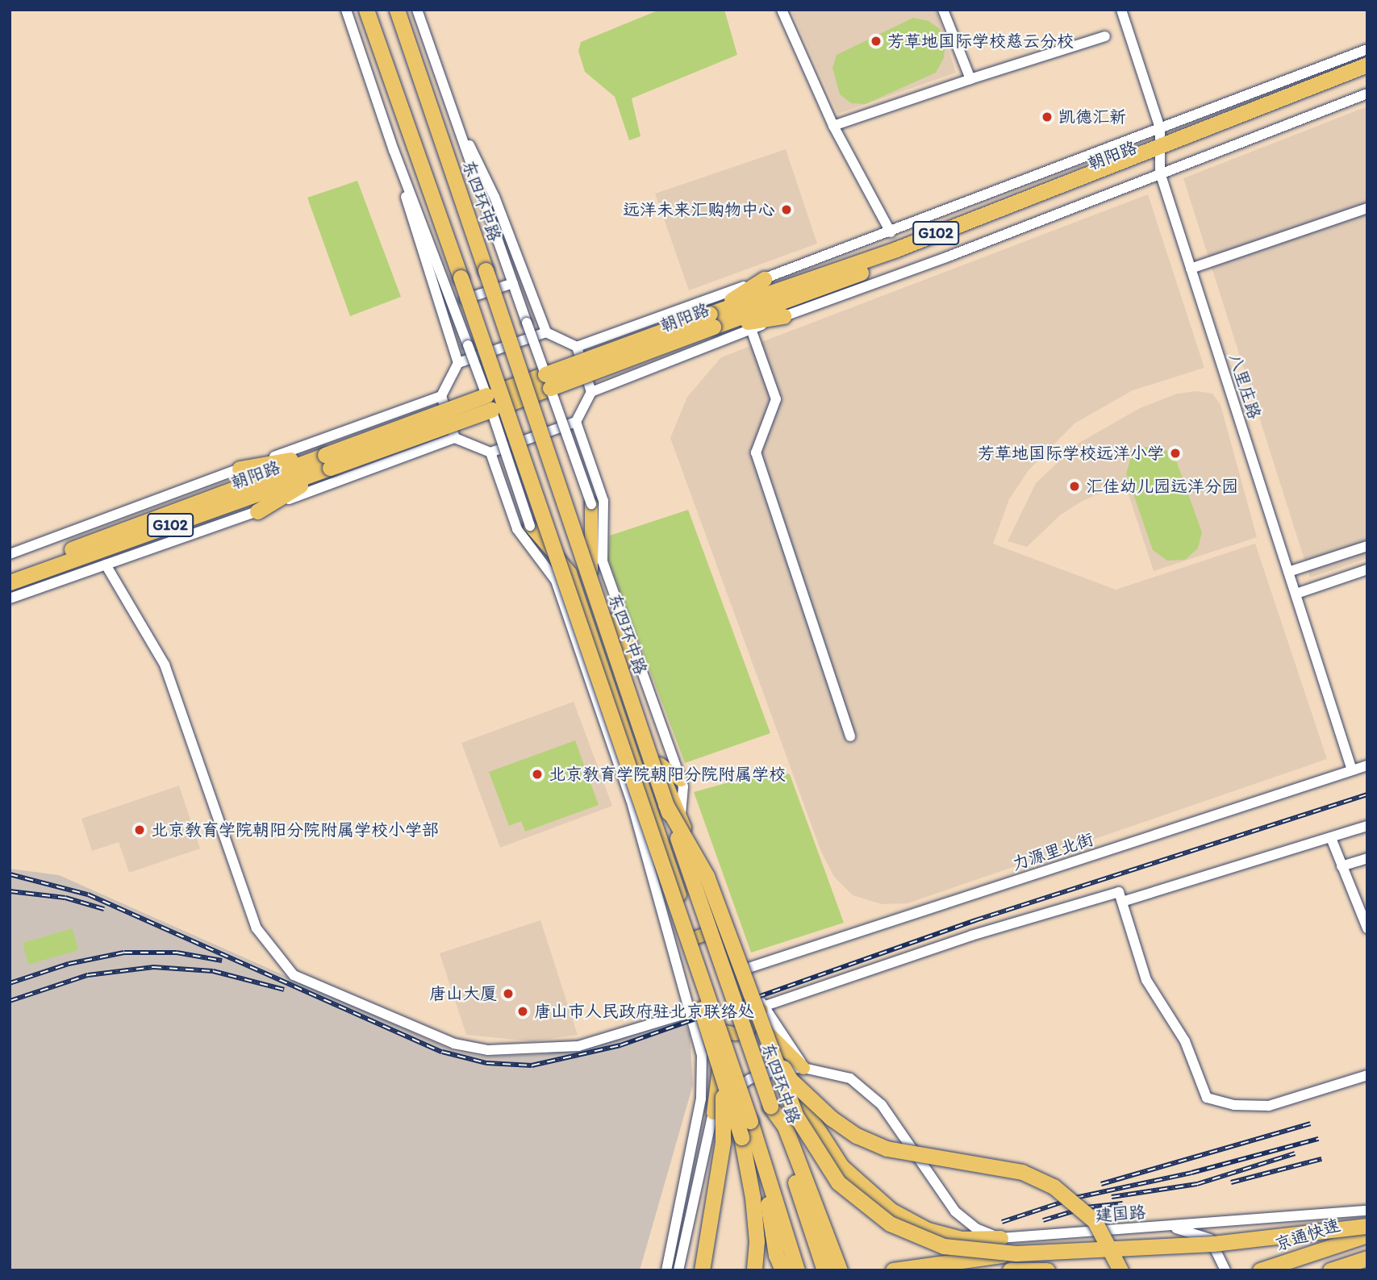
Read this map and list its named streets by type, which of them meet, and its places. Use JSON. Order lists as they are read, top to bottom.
{
  "streets": {
    "highway": [
      "朝阳路",
      "东四环中路",
      "G102",
      "京通快速"
    ],
    "street": ["八里庄路", "力源里北街", "建国路"]
  },
  "crossings": [
    ["朝阳路", "东四环中路"],
    ["朝阳路", "八里庄路"],
    ["东四环中路", "力源里北街"],
    ["东四环中路", "建国路"],
    ["八里庄路", "力源里北街"]
  ],
  "places": [
    "芳草地国际学校慈云分校",
    "凯德汇新",
    "远洋未来汇购物中心",
    "芳草地国际学校远洋小学",
    "汇佳幼儿园远洋分园",
    "北京教育学院朝阳分院附属学校",
    "北京教育学院朝阳分院附属学校小学部",
    "唐山大厦",
    "唐山市人民政府驻北京联络处"
  ]
}
